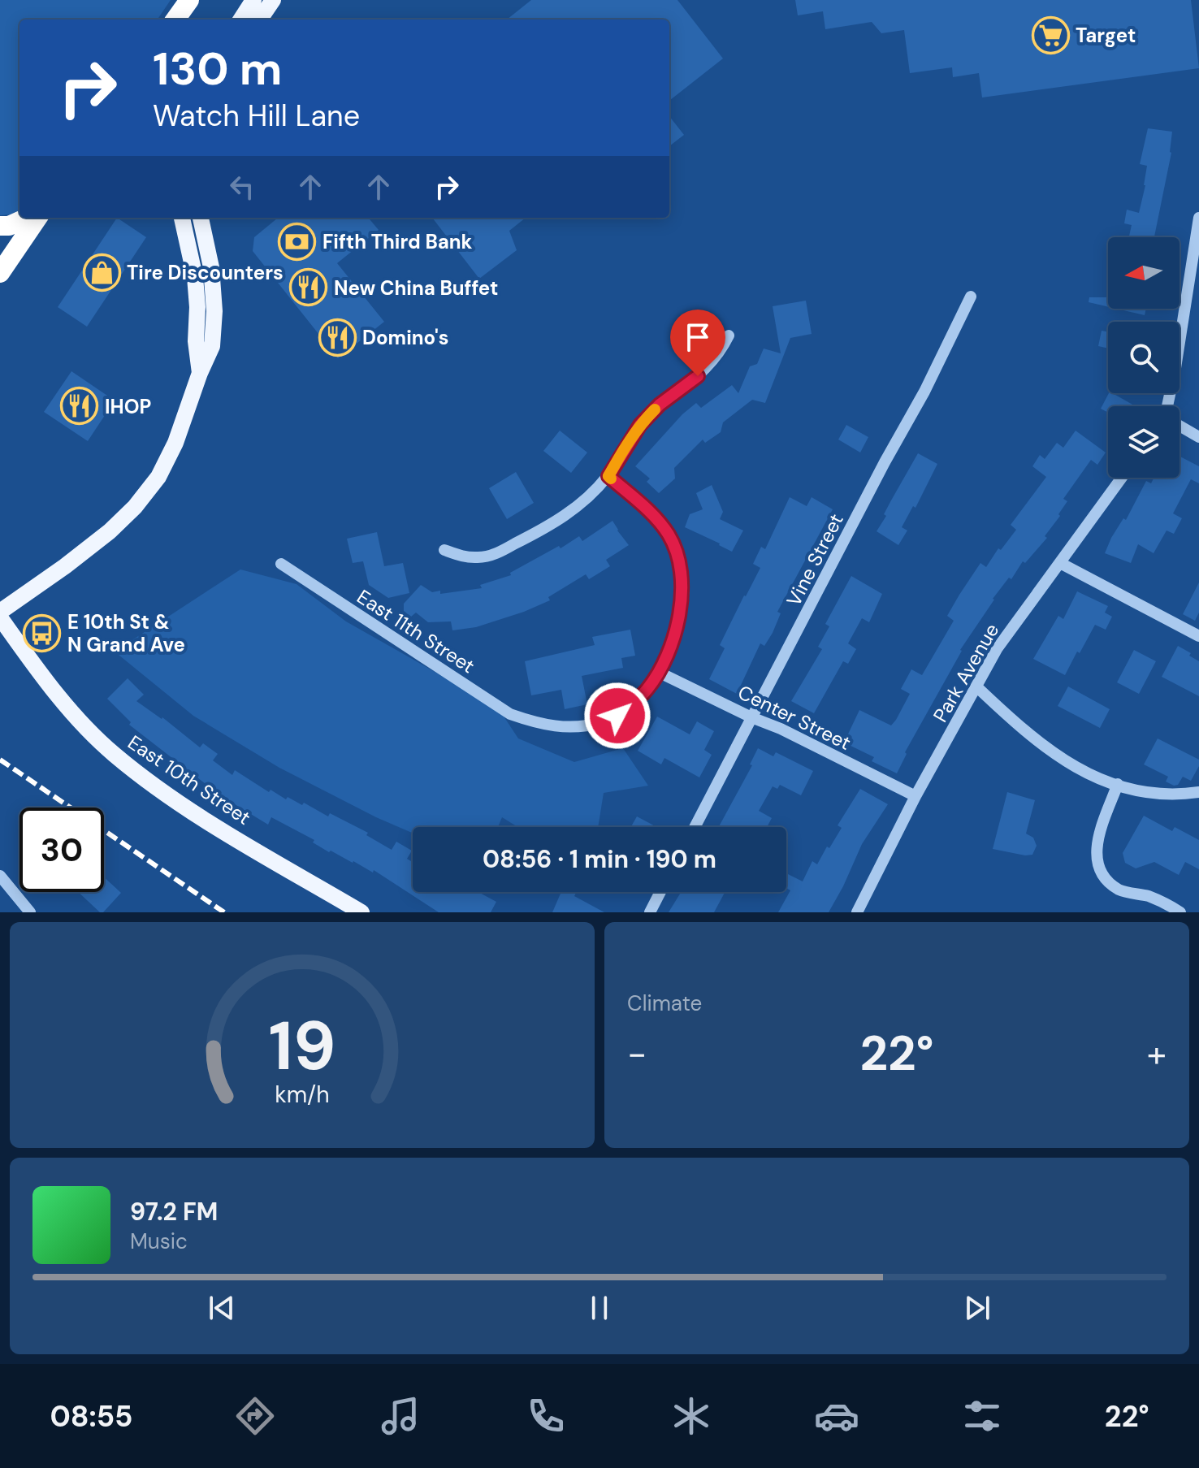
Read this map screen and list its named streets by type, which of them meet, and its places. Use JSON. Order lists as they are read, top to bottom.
{
  "streets": {
    "main road": ["East 10th Street"],
    "street": [
      "Vine Street",
      "East 11th Street",
      "Park Avenue",
      "Center Street"
    ]
  },
  "crossings": [
    ["Vine Street", "Center Street"],
    ["East 11th Street", "Center Street"],
    ["Park Avenue", "Center Street"]
  ],
  "places": {
    "supermarket": ["Target"],
    "bank": ["Fifth Third Bank"],
    "shop": ["Tire Discounters"],
    "restaurant": ["New China Buffet", "Domino's", "IHOP"],
    "bus stop": ["E 10th St & N Grand Ave"]
  },
  "north": "left",
  "page": {
    "turn": ["130 m", "Watch Hill Lane"],
    "limit": "30",
    "trip": "08:56 · 1 min · 190 m",
    "tile": "Climate",
    "heat": ["−", "22°", "+"],
    "song": ["97.2 FM", "Music"],
    "tabs": ["08:55", "22°"],
    "gauge": ["19", "km/h"]
  }
}
